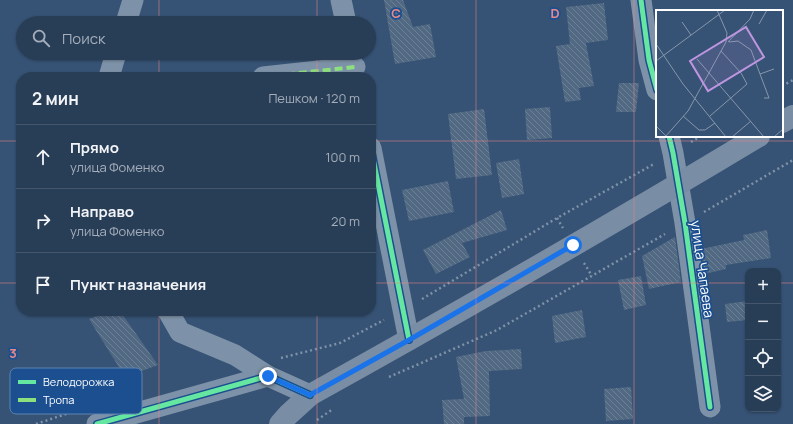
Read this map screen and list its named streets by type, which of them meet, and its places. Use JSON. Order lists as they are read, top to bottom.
{
  "streets": {
    "street": ["улица Чапаева"]
  },
  "legend": ["Велодорожка", "Тропа"],
  "page": {
    "search": "Поиск",
    "heading": ["2 мин", "Пешком · 120 m"],
    "list": [
      ["Прямо", "улица Фоменко", "100 m"],
      ["Направо", "улица Фоменко", "20 m"],
      "Пункт назначения"
    ],
    "map_buttons": ["+", "−"]
  },
  "grid": {
    "columns": ["C", "D"],
    "rows": ["3"]
  }
}
